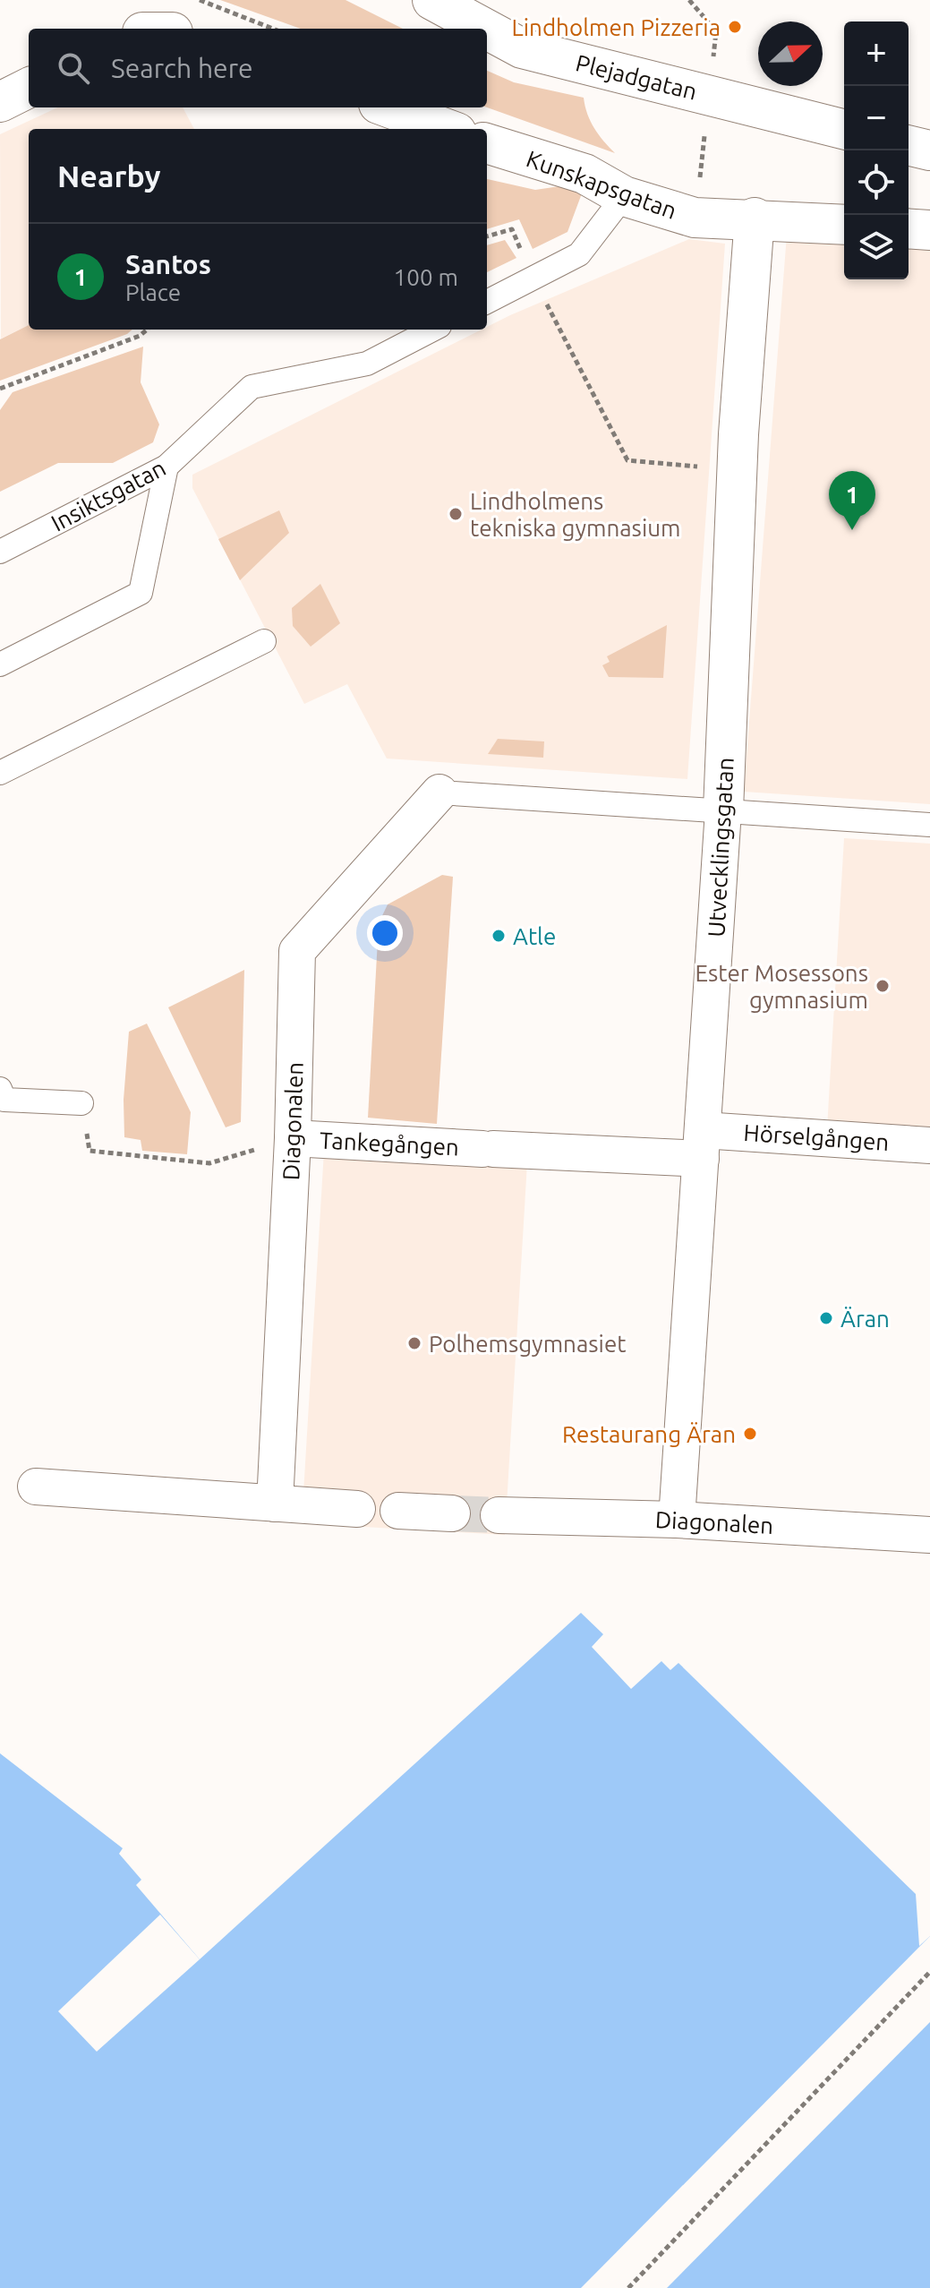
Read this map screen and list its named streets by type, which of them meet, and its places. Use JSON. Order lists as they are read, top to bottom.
{
  "streets": {
    "street": [
      "Plejadgatan",
      "Kunskapsgatan",
      "Utvecklingsgatan",
      "Diagonalen",
      "Hörselgången",
      "Tankegången"
    ],
    "lane": ["Insiktsgatan"]
  },
  "crossings": [
    ["Kunskapsgatan", "Utvecklingsgatan"],
    ["Utvecklingsgatan", "Diagonalen"],
    ["Utvecklingsgatan", "Hörselgången"],
    ["Utvecklingsgatan", "Tankegången"],
    ["Diagonalen", "Tankegången"],
    ["Hörselgången", "Tankegången"]
  ],
  "places": [
    "Lindholmen Pizzeria",
    "Lindholmens tekniska gymnasium",
    "Atle",
    "Ester Mosessons gymnasium",
    "Äran",
    "Polhemsgymnasiet",
    "Restaurang Äran"
  ],
  "north": "right",
  "page": {
    "map_buttons": ["+", "−"],
    "search": "Search here",
    "heading": "Nearby",
    "list": [
      {
        "mark": "1",
        "name": "Santos",
        "note": "Place",
        "value": "100 m"
      }
    ],
    "pins": "1"
  }
}
